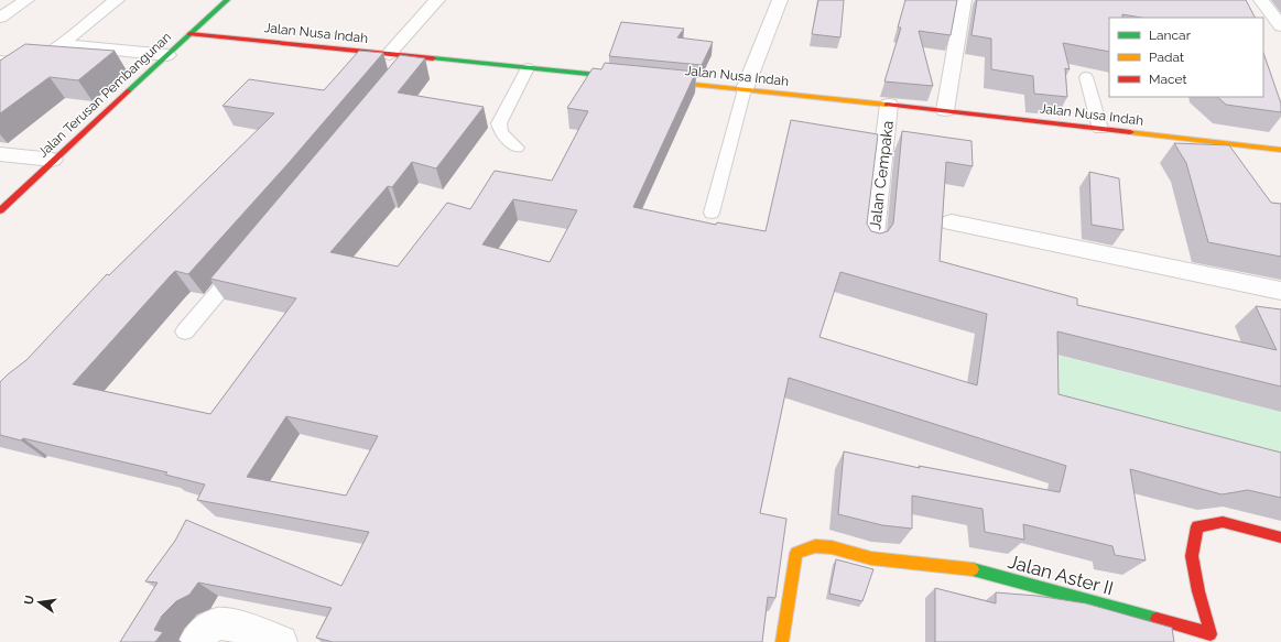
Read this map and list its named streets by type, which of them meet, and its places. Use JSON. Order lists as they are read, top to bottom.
{
  "streets": {
    "street": [
      "Jalan Nusa Indah",
      "Jalan Terusan Pembangunan",
      "Jalan Cempaka",
      "Jalan Aster II"
    ]
  },
  "crossings": [
    ["Jalan Nusa Indah", "Jalan Terusan Pembangunan"],
    ["Jalan Nusa Indah", "Jalan Cempaka"]
  ],
  "legend": ["Lancar", "Padat", "Macet"],
  "north": "left"
}
